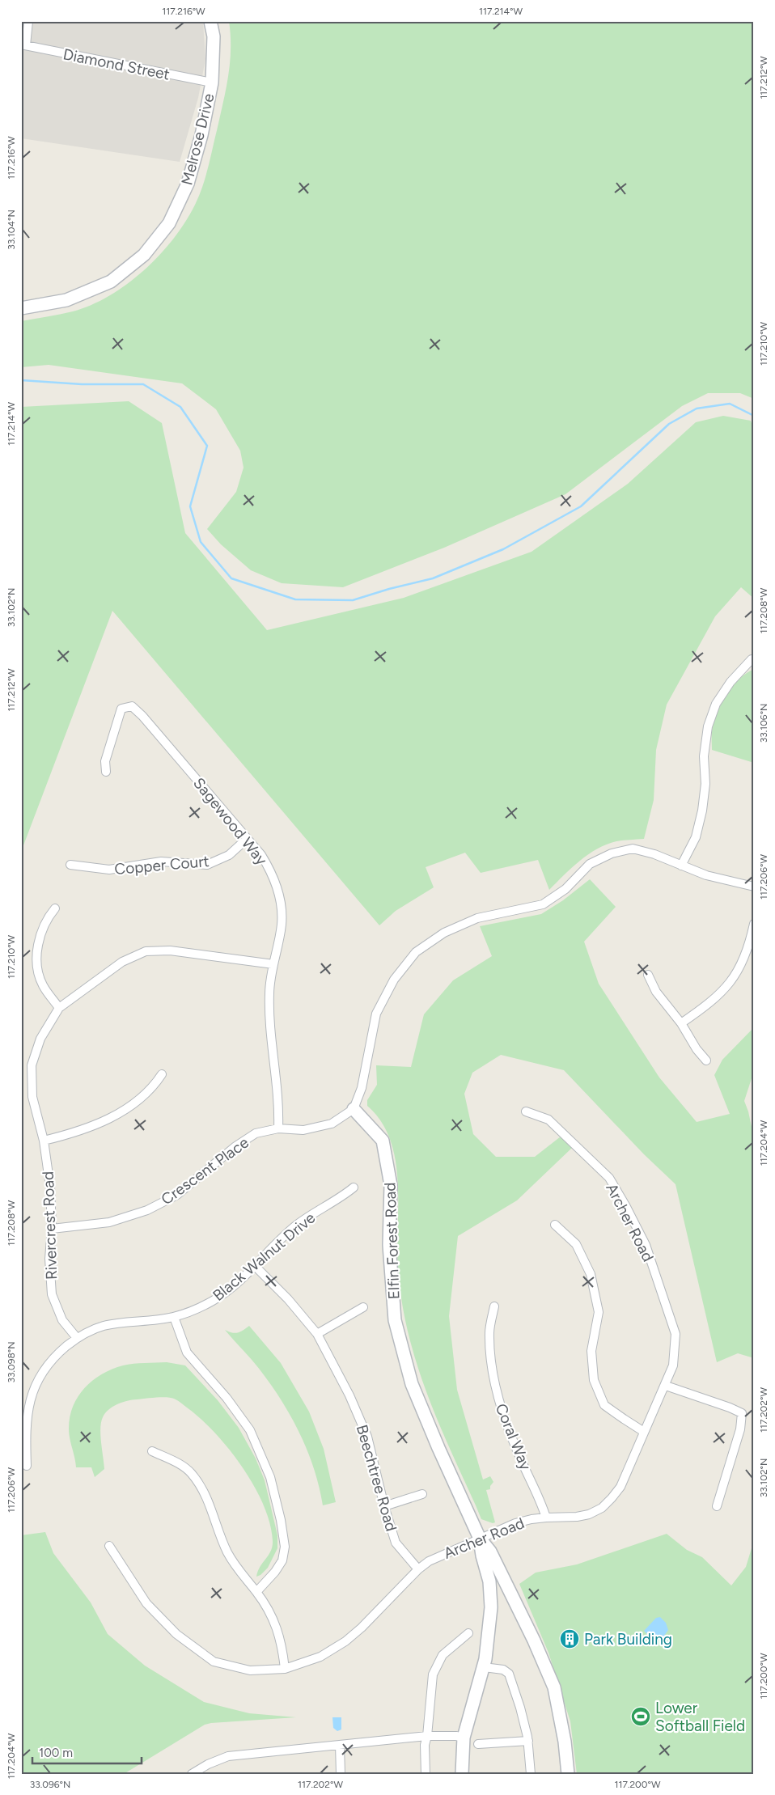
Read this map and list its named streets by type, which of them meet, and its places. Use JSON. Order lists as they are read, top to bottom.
{
  "streets": {
    "street": [
      "Diamond Street",
      "Melrose Drive",
      "Sagewood Way",
      "Copper Court",
      "Crescent Place",
      "Archer Road",
      "Rivercrest Road",
      "Elfin Forest Road",
      "Black Walnut Drive",
      "Coral Way",
      "Beechtree Road"
    ]
  },
  "crossings": [
    ["Diamond Street", "Melrose Drive"],
    ["Sagewood Way", "Copper Court"],
    ["Sagewood Way", "Crescent Place"],
    ["Sagewood Way", "Rivercrest Road"],
    ["Crescent Place", "Rivercrest Road"],
    ["Crescent Place", "Elfin Forest Road"],
    ["Archer Road", "Elfin Forest Road"],
    ["Archer Road", "Coral Way"],
    ["Archer Road", "Beechtree Road"],
    ["Rivercrest Road", "Black Walnut Drive"],
    ["Black Walnut Drive", "Beechtree Road"]
  ],
  "places": {
    "building": ["Park Building"],
    "sports": ["Lower Softball Field"]
  },
  "scale_bar": "100 m",
  "coordinates": [
    "117.216°W",
    "117.214°W",
    "117.212°W",
    "33.104°N",
    "117.210°W",
    "33.102°N",
    "117.208°W",
    "33.106°N",
    "117.206°W",
    "117.204°W",
    "33.098°N",
    "117.202°W",
    "117.200°W",
    "33.096°N"
  ]
}
